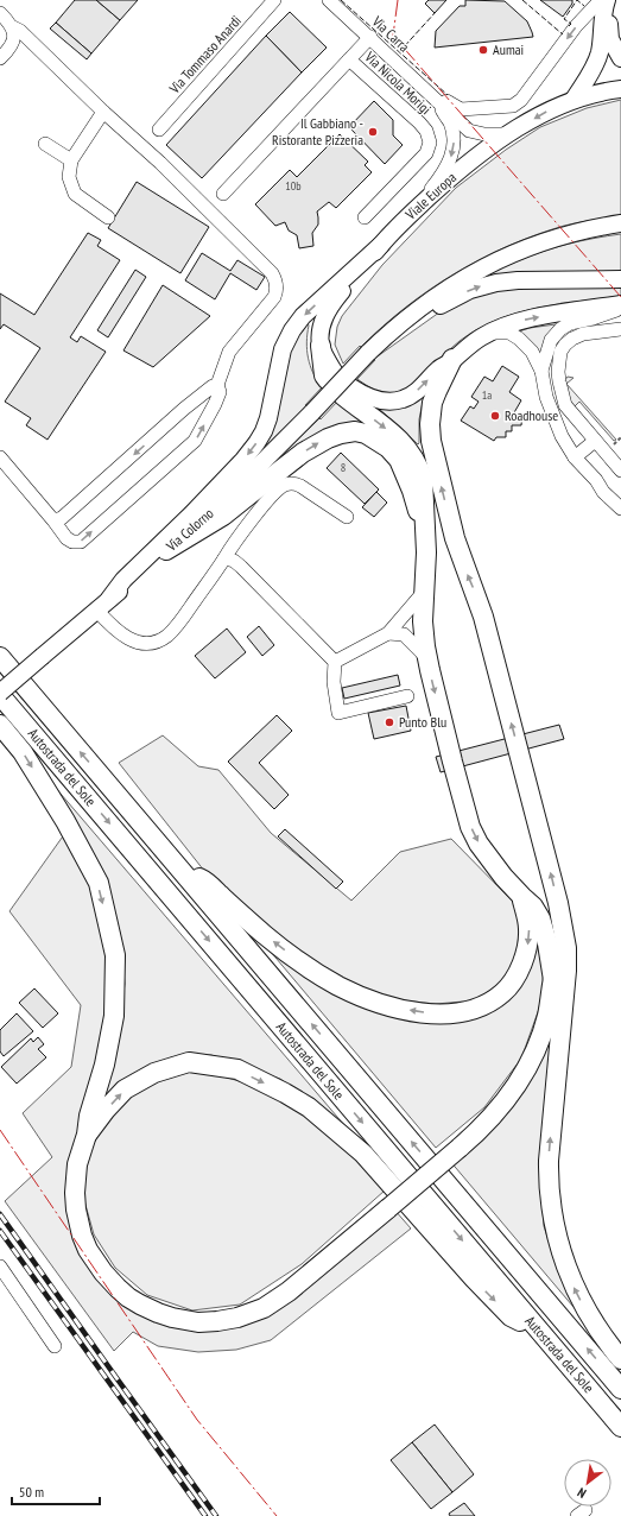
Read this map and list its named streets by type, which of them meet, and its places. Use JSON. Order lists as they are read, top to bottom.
{
  "streets": {
    "highway": ["Autostrada del Sole"],
    "main road": ["Viale Europa", "Via Colorno"],
    "street": ["Via Carra", "Via Tommaso Anardi", "Via Nicola Morigi"]
  },
  "crossings": [
    ["Via Carra", "Via Nicola Morigi"],
    ["Via Carra", "Viale Europa"],
    ["Via Colorno", "Autostrada del Sole"]
  ],
  "places": [
    "Aumai",
    "Il Gabbiano - Ristorante Pizzeria",
    "Roadhouse",
    "Punto Blu"
  ],
  "house_numbers": ["10b", "1a", "8"],
  "scale_bar": "50 m",
  "north": "bottom left"
}
